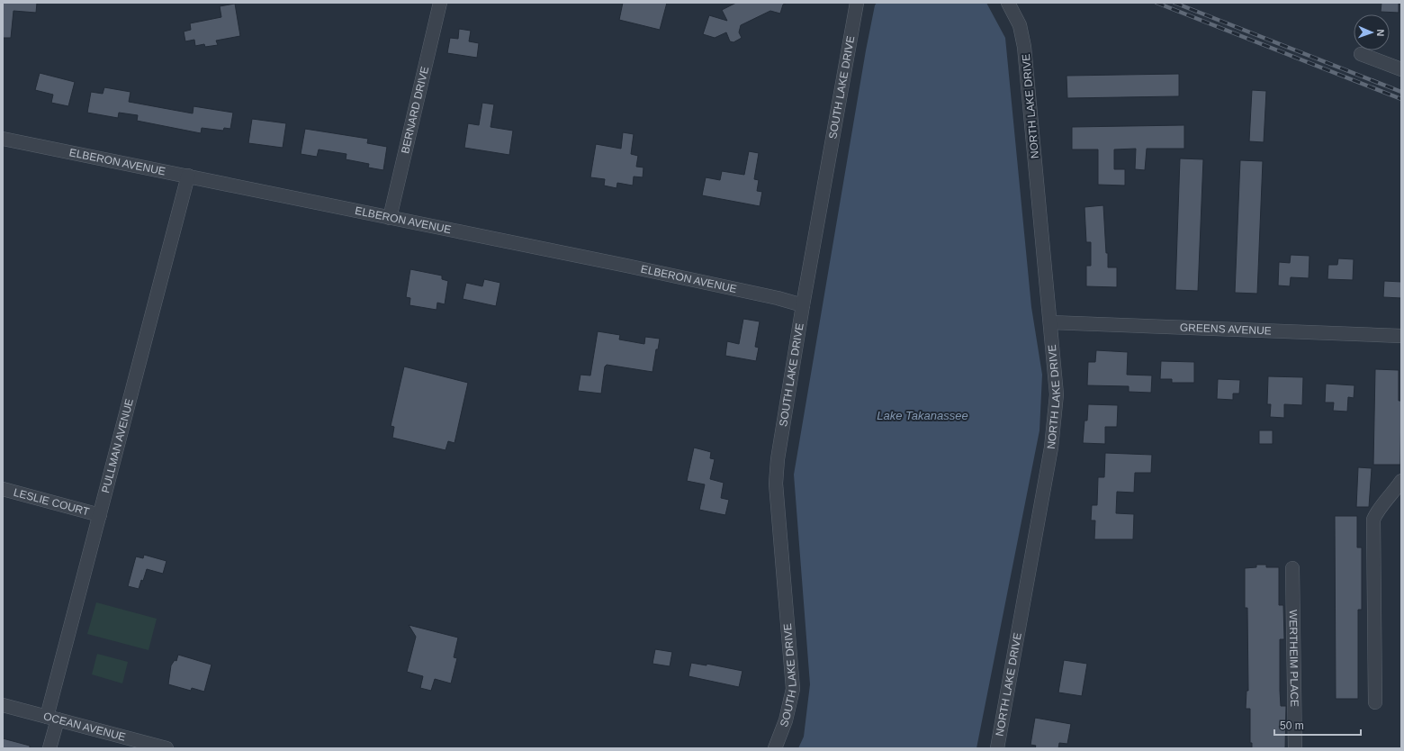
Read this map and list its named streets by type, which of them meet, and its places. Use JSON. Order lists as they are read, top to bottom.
{
  "streets": {
    "street": [
      "SOUTH LAKE DRIVE",
      "NORTH LAKE DRIVE",
      "BERNARD DRIVE",
      "ELBERON AVENUE",
      "GREENS AVENUE",
      "PULLMAN AVENUE",
      "LESLIE COURT",
      "WERTHEIM PLACE",
      "OCEAN AVENUE"
    ]
  },
  "crossings": [
    ["SOUTH LAKE DRIVE", "ELBERON AVENUE"],
    ["NORTH LAKE DRIVE", "GREENS AVENUE"],
    ["BERNARD DRIVE", "ELBERON AVENUE"],
    ["ELBERON AVENUE", "PULLMAN AVENUE"],
    ["PULLMAN AVENUE", "LESLIE COURT"],
    ["PULLMAN AVENUE", "OCEAN AVENUE"]
  ],
  "water": ["Lake Takanassee"],
  "scale_bar": "50 m",
  "north": "right"
}
